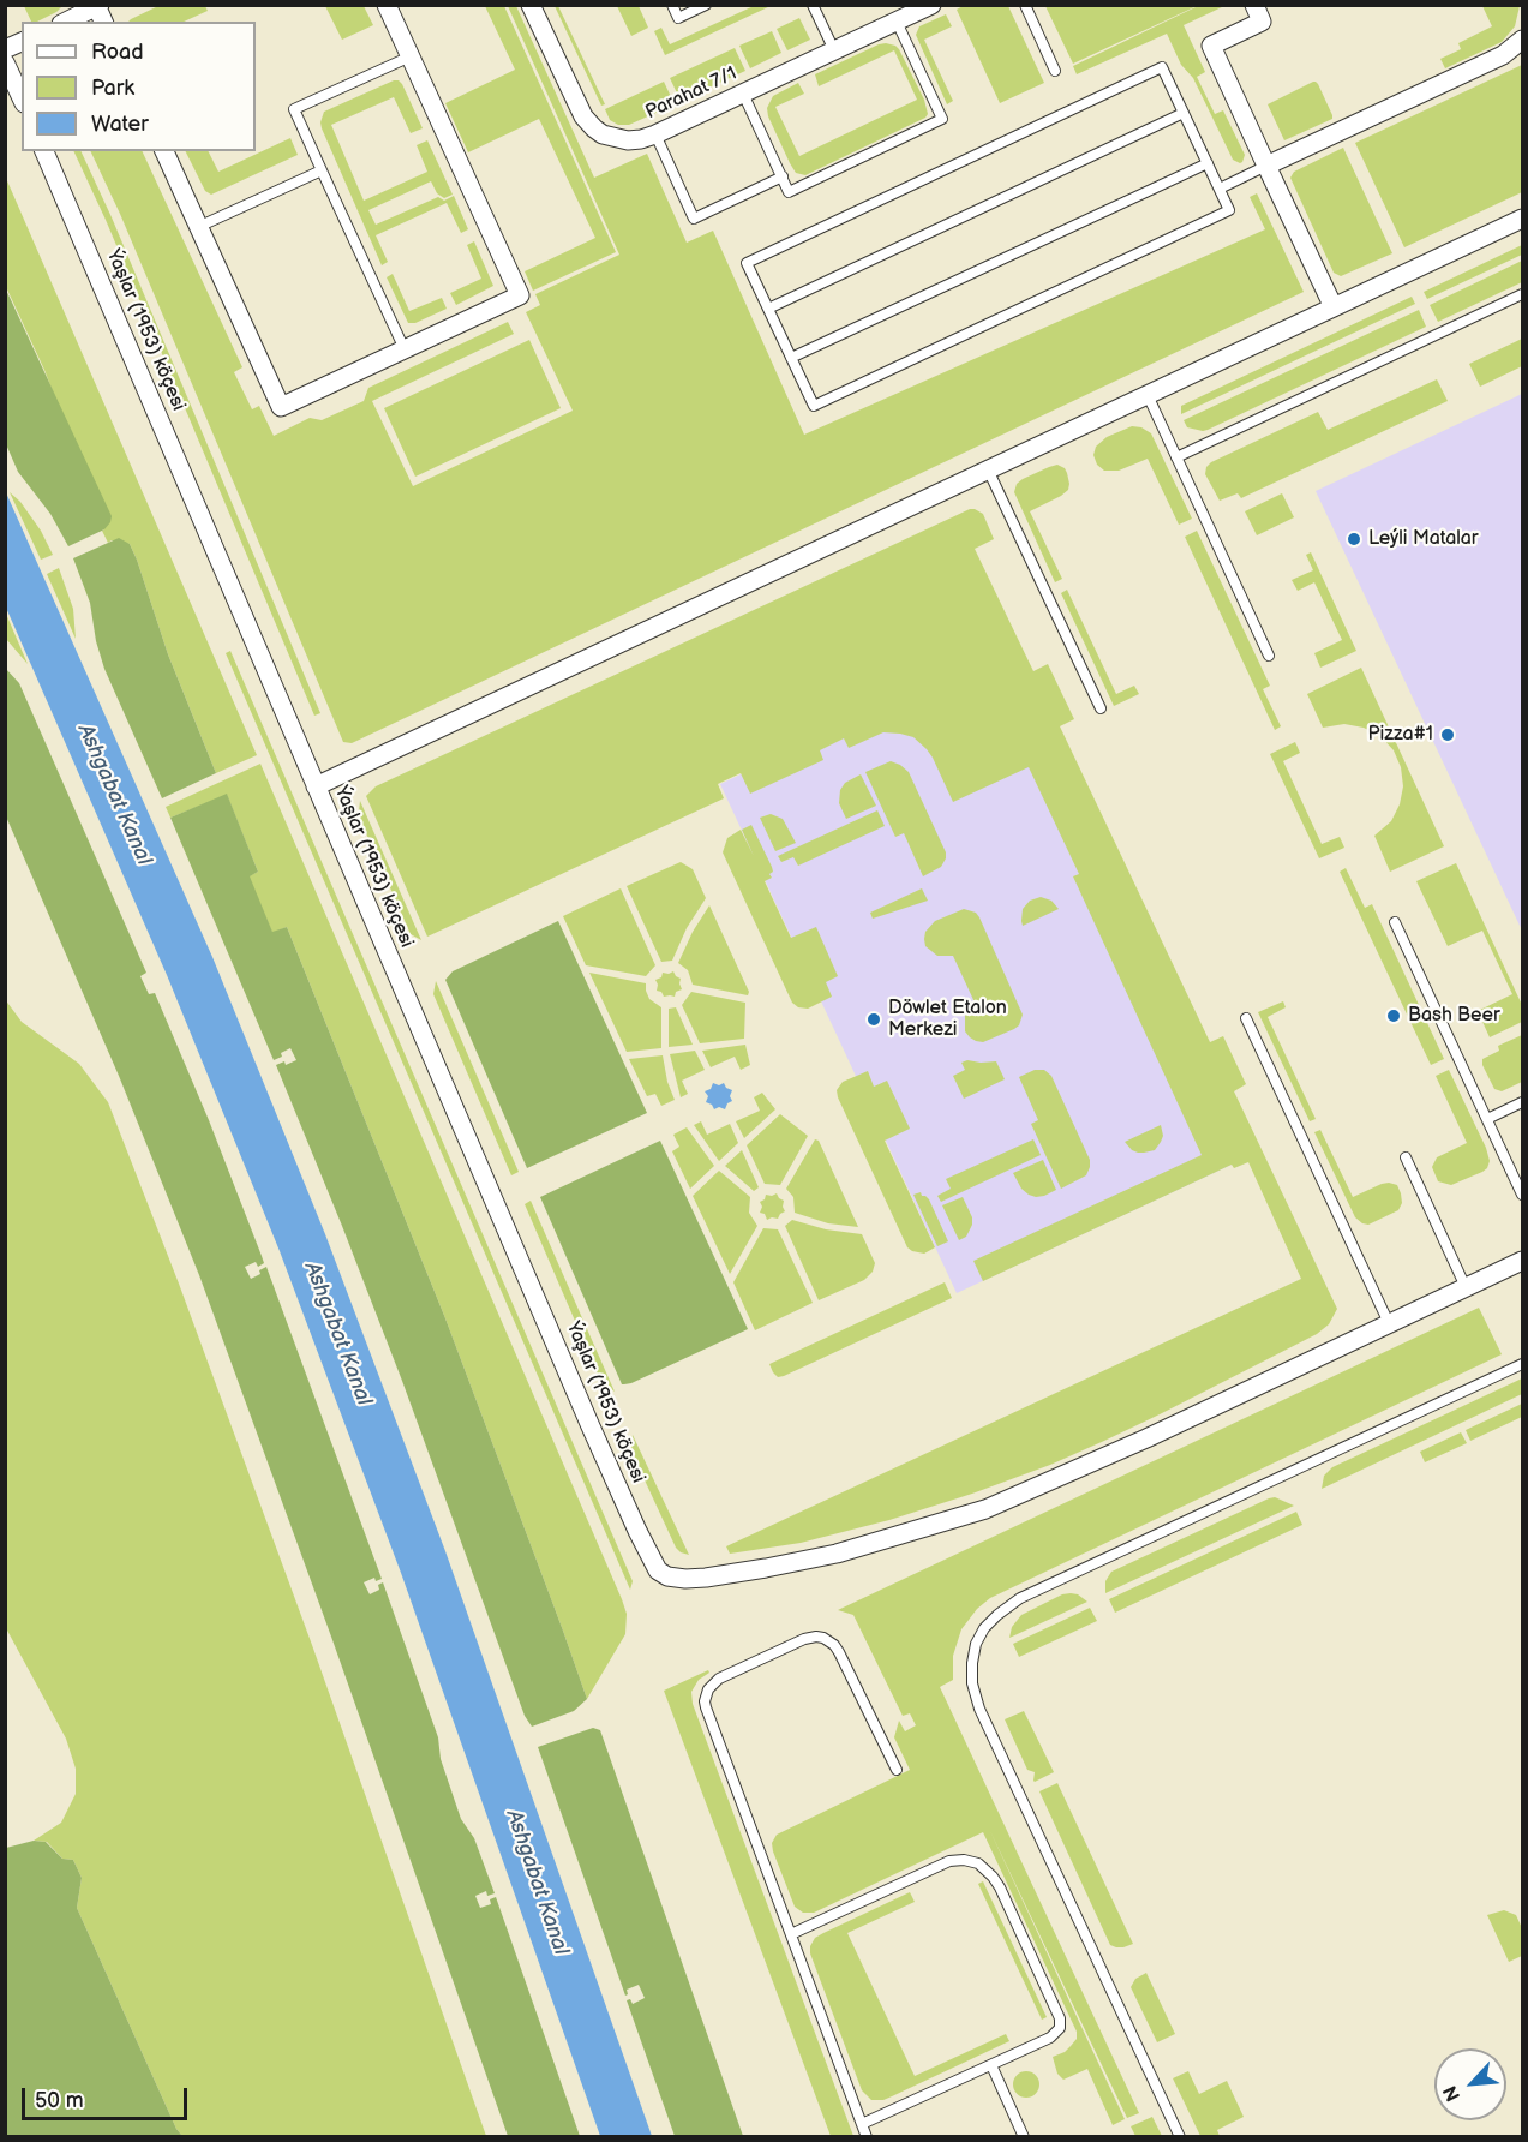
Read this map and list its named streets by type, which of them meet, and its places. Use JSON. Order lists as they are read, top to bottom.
{
  "streets": {
    "street": ["Parahat 7/1", "Ýaşlar (1953) köçesi"]
  },
  "water": ["Ashgabat Kanal"],
  "places": [
    "Leýli Matalar",
    "Pizza#1",
    "Bash Beer",
    "Döwlet Etalon Merkezi"
  ],
  "legend": ["Road", "Park", "Water"],
  "scale_bar": "50 m",
  "north": "bottom left"
}
